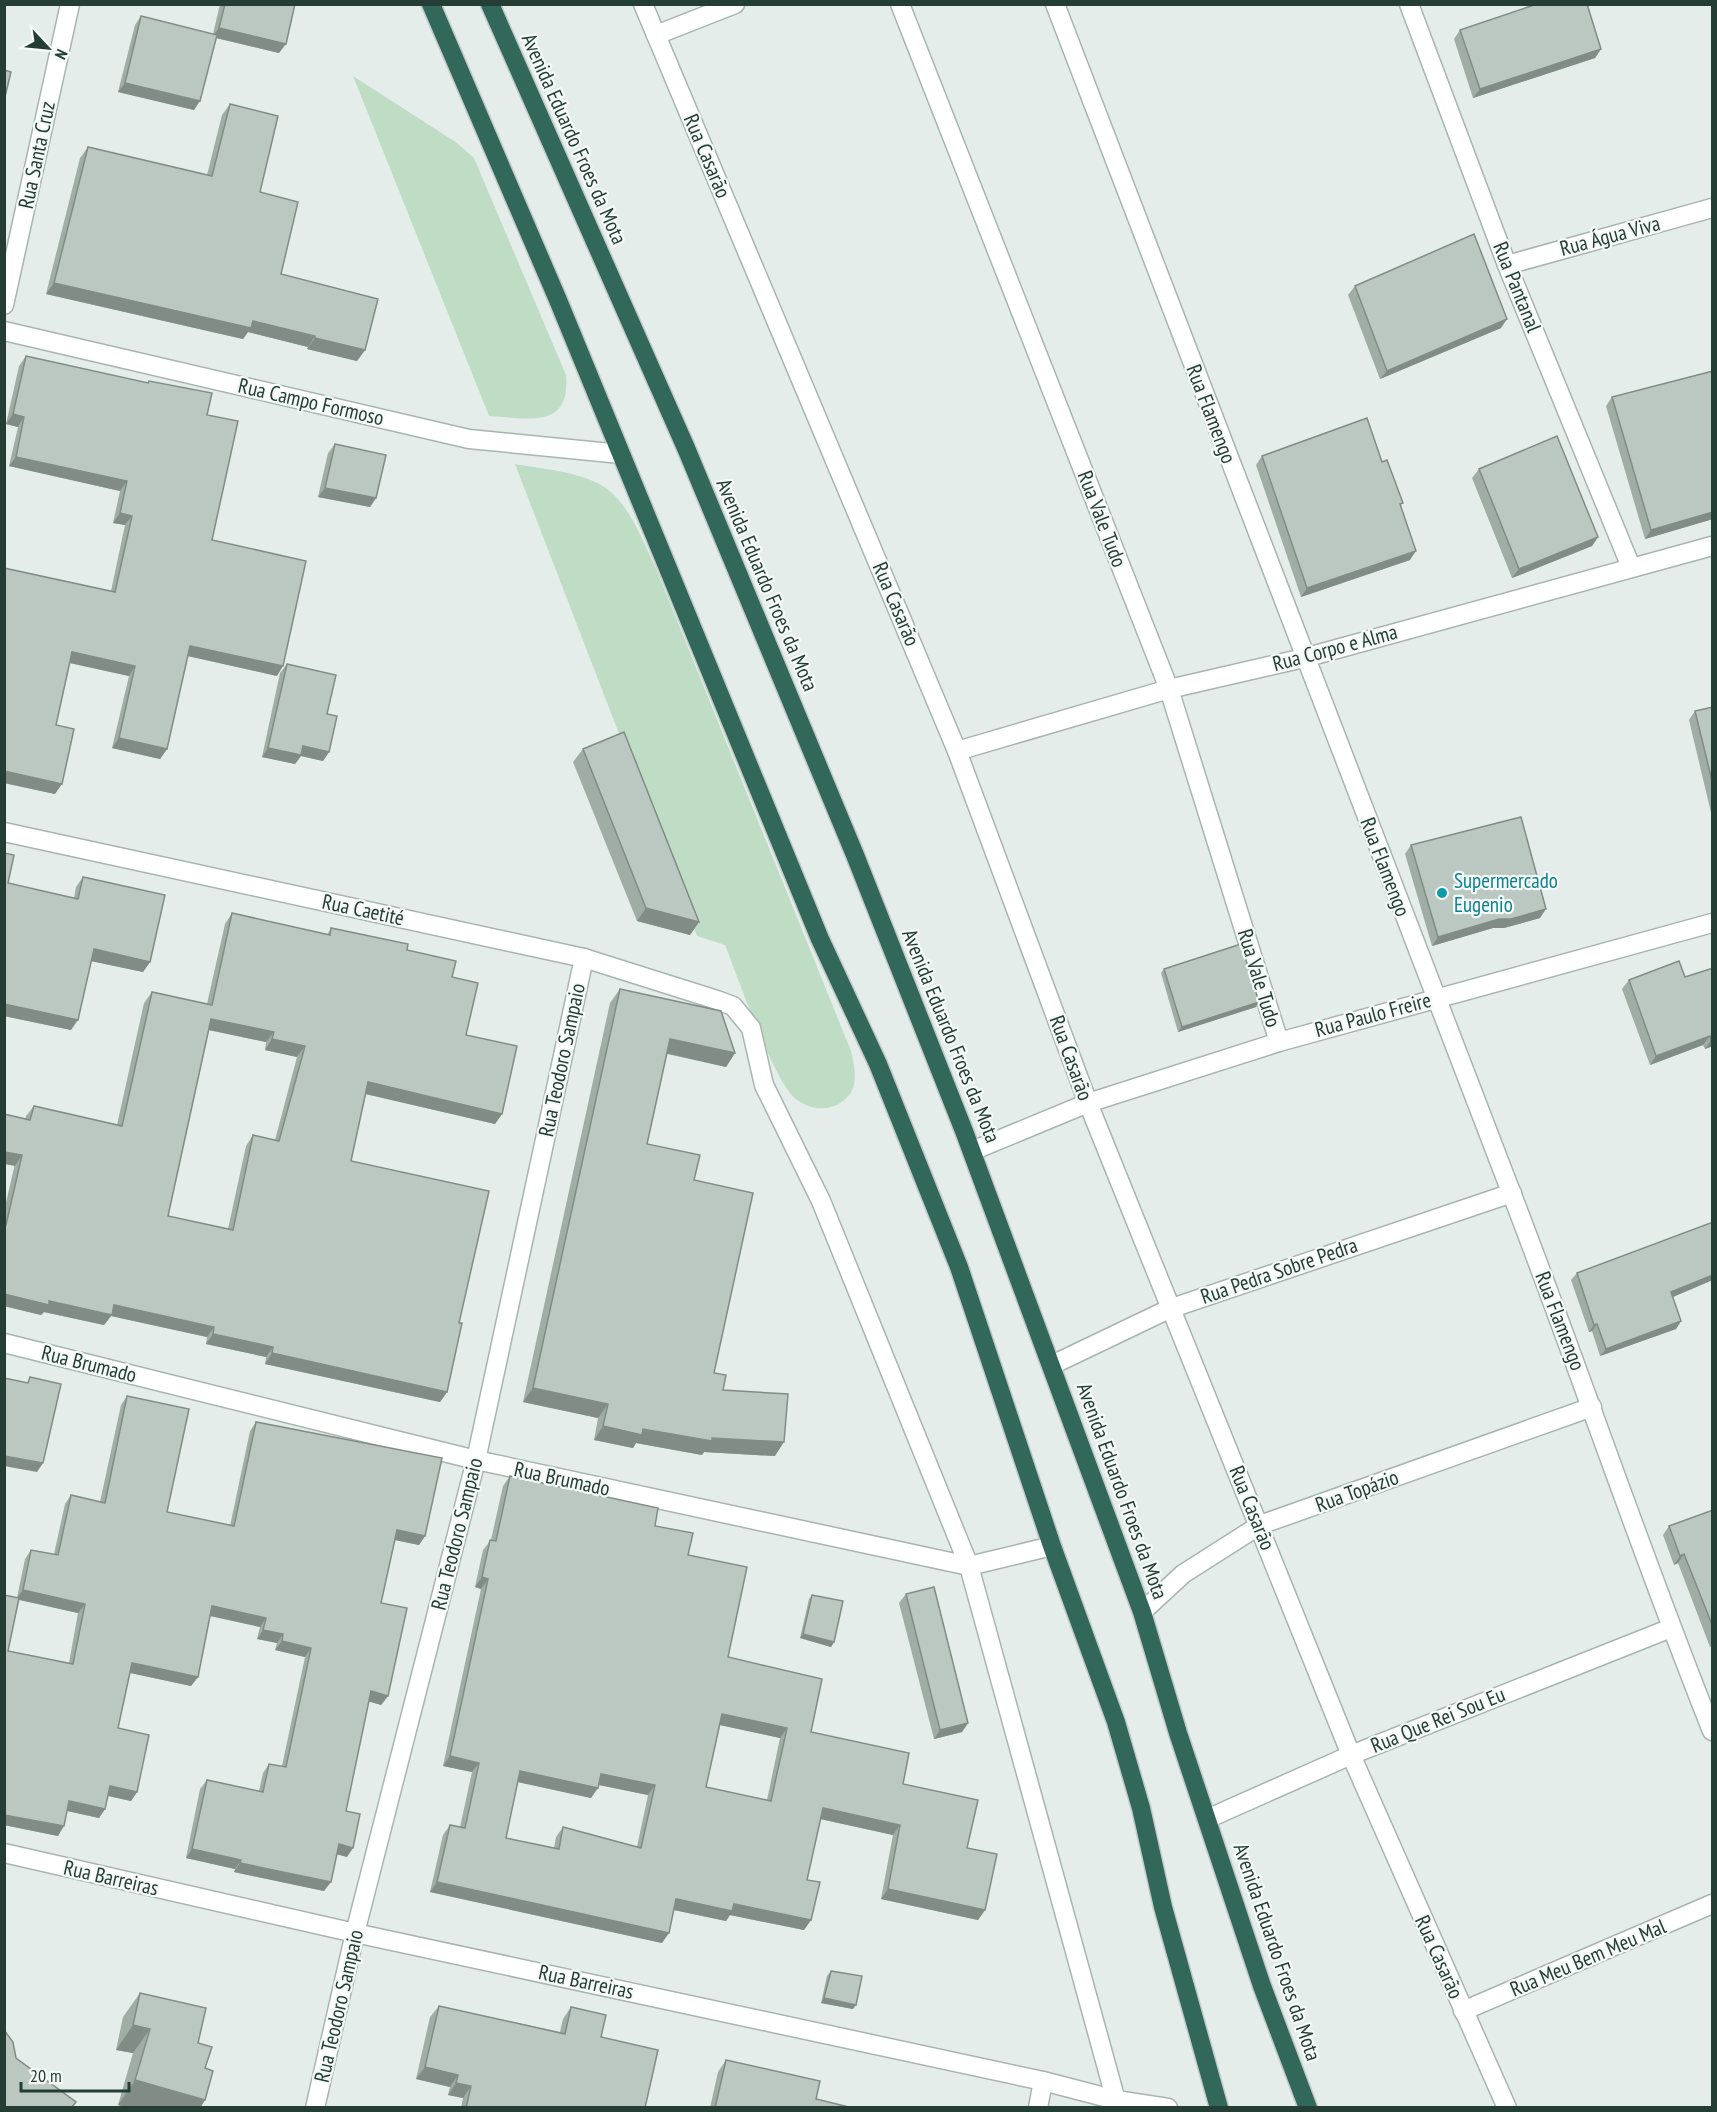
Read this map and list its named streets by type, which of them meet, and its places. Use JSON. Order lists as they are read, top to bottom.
{
  "streets": {
    "highway": ["Avenida Eduardo Froes da Mota"],
    "street": [
      "Rua Santa Cruz",
      "Rua Casarão",
      "Rua Água Viva",
      "Rua Pantanal",
      "Rua Campo Formoso",
      "Rua Flamengo",
      "Rua Vale Tudo",
      "Rua Corpo e Alma",
      "Rua Caetité",
      "Rua Paulo Freire",
      "Rua Teodoro Sampaio",
      "Rua Pedra Sobre Pedra",
      "Rua Brumado",
      "Rua Topázio",
      "Rua Que Rei Sou Eu",
      "Rua Barreiras",
      "Rua Meu Bem Meu Mal"
    ]
  },
  "crossings": [
    ["Avenida Eduardo Froes da Mota", "Rua Paulo Freire"],
    ["Avenida Eduardo Froes da Mota", "Rua Pedra Sobre Pedra"],
    ["Avenida Eduardo Froes da Mota", "Rua Topázio"],
    ["Avenida Eduardo Froes da Mota", "Rua Que Rei Sou Eu"],
    ["Rua Casarão", "Rua Corpo e Alma"],
    ["Rua Casarão", "Rua Paulo Freire"],
    ["Rua Casarão", "Rua Pedra Sobre Pedra"],
    ["Rua Casarão", "Rua Topázio"],
    ["Rua Casarão", "Rua Que Rei Sou Eu"],
    ["Rua Casarão", "Rua Meu Bem Meu Mal"],
    ["Rua Água Viva", "Rua Pantanal"],
    ["Rua Pantanal", "Rua Corpo e Alma"],
    ["Rua Flamengo", "Rua Corpo e Alma"],
    ["Rua Flamengo", "Rua Paulo Freire"],
    ["Rua Flamengo", "Rua Pedra Sobre Pedra"],
    ["Rua Flamengo", "Rua Topázio"],
    ["Rua Flamengo", "Rua Que Rei Sou Eu"],
    ["Rua Vale Tudo", "Rua Corpo e Alma"],
    ["Rua Vale Tudo", "Rua Paulo Freire"],
    ["Rua Caetité", "Rua Teodoro Sampaio"],
    ["Rua Caetité", "Rua Brumado"],
    ["Rua Caetité", "Rua Barreiras"],
    ["Rua Teodoro Sampaio", "Rua Brumado"],
    ["Rua Teodoro Sampaio", "Rua Barreiras"]
  ],
  "places": ["Supermercado Eugenio"],
  "scale_bar": "20 m",
  "north": "bottom right"
}
